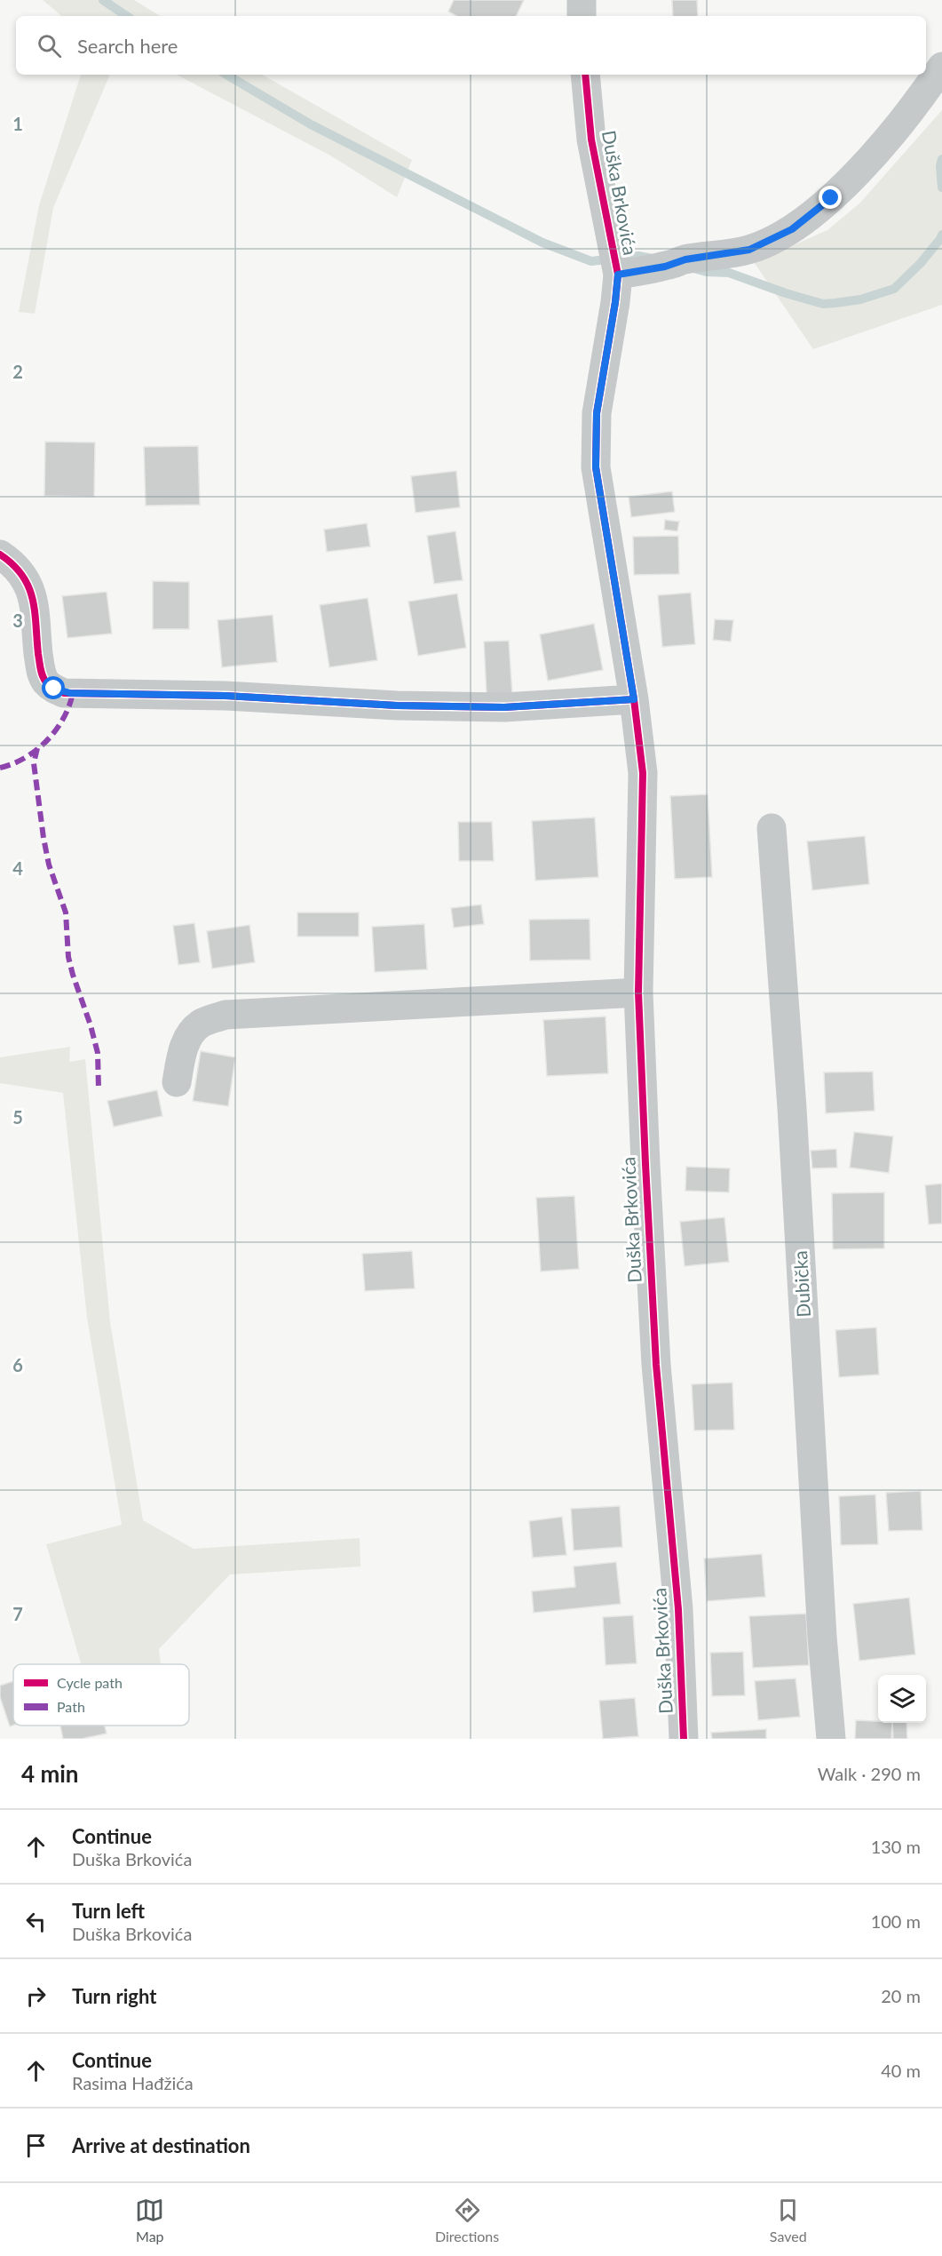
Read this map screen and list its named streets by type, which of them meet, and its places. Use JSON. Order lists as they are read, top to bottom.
{
  "streets": {
    "street": ["Duška Brkovića", "Dubička"]
  },
  "legend": ["Cycle path", "Path"],
  "page": {
    "search": "Search here",
    "heading": ["4 min", "Walk · 290 m"],
    "list": [
      ["Continue", "Duška Brkovića", "130 m"],
      ["Turn left", "Duška Brkovića", "100 m"],
      ["Turn right", "20 m"],
      ["Continue", "Rasima Hađžića", "40 m"],
      "Arrive at destination"
    ],
    "nav": ["Map", "Directions", "Saved"]
  },
  "grid": {
    "rows": [
      "1",
      "2",
      "3",
      "4",
      "5",
      "6",
      "7"
    ]
  }
}
